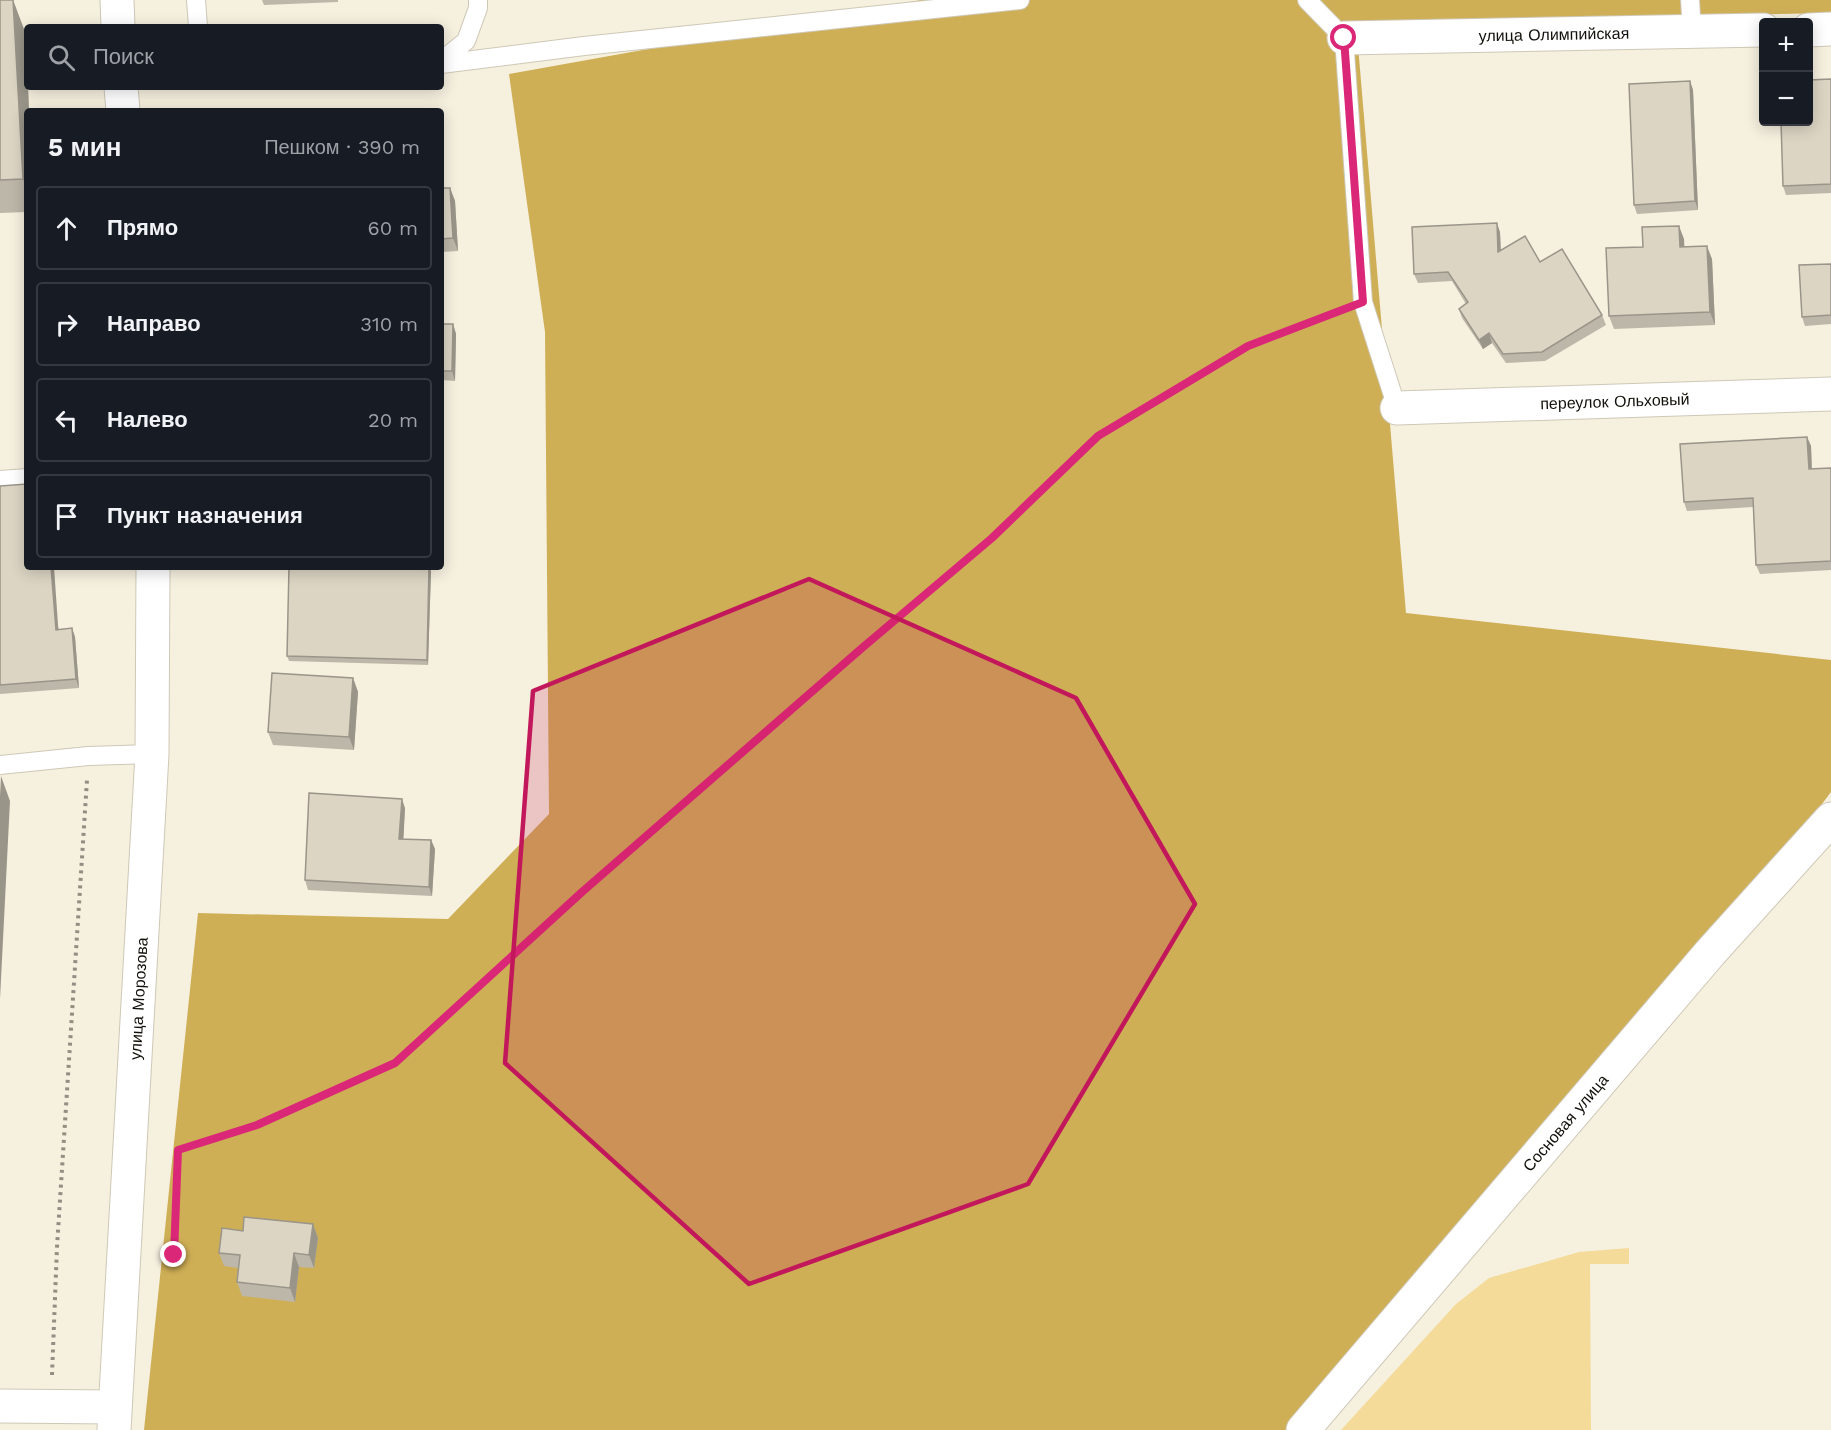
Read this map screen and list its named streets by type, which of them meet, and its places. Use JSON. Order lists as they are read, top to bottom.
{
  "streets": {
    "street": [
      "улица Олимпийская",
      "переулок Ольховый",
      "улица Морозова",
      "Сосновая улица"
    ]
  },
  "page": {
    "map_buttons": ["+", "−"],
    "search": "Поиск",
    "heading": ["5 мин", "Пешком · 390 m"],
    "list": [
      ["Прямо", "60 m"],
      ["Направо", "310 m"],
      ["Налево", "20 m"],
      "Пункт назначения"
    ]
  }
}
